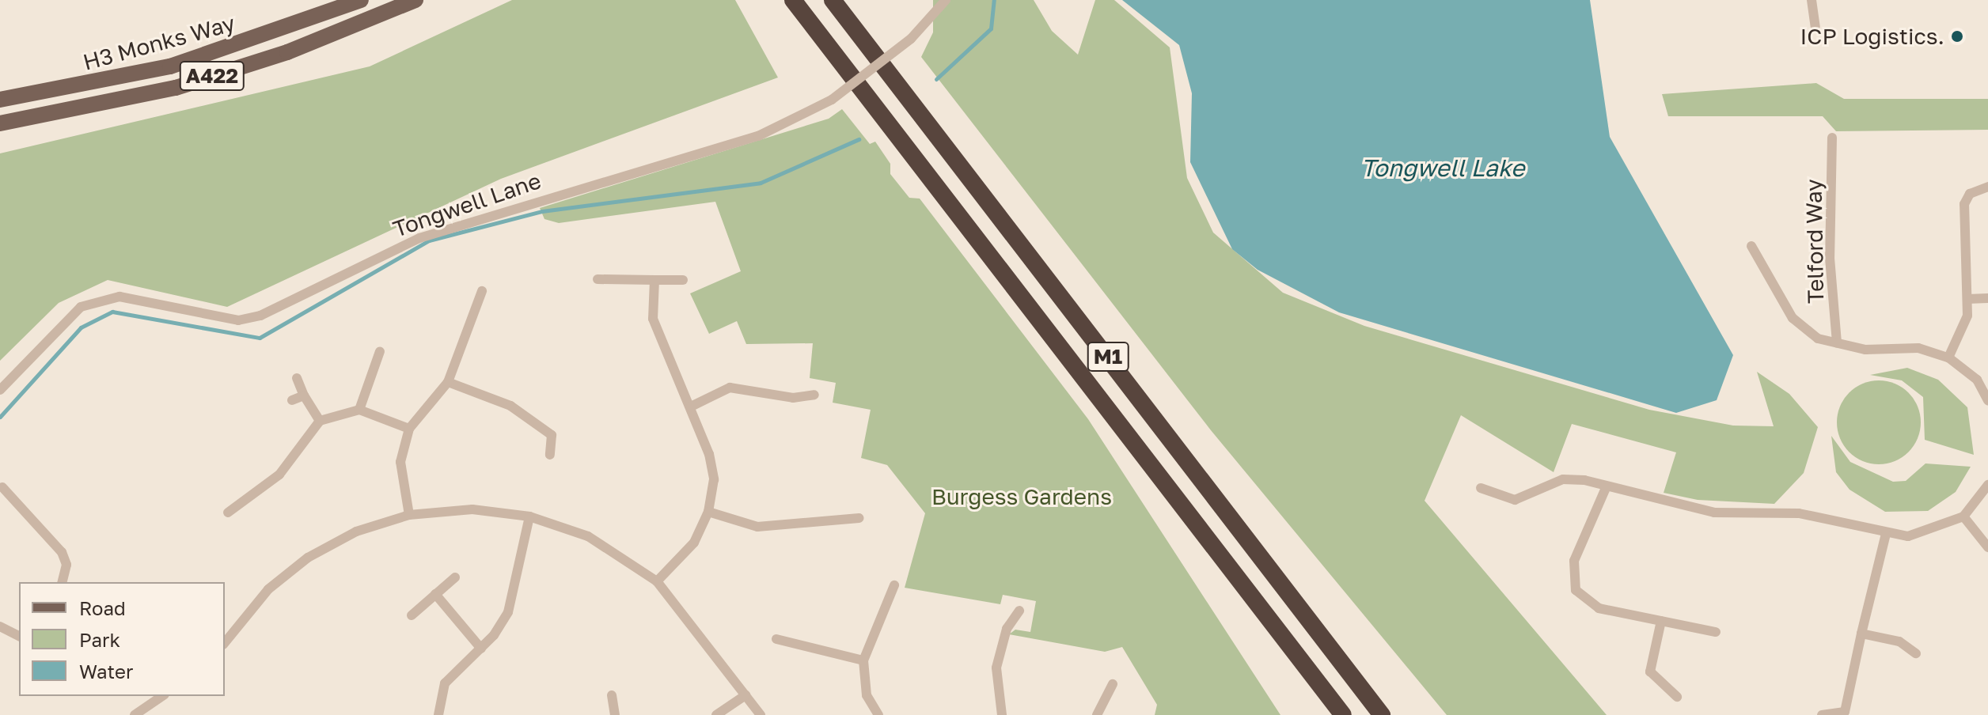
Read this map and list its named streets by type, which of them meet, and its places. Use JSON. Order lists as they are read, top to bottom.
{
  "streets": {
    "highway": ["M1"],
    "main road": ["H3 Monks Way", "A422"],
    "street": ["Tongwell Lane", "Telford Way"]
  },
  "water": ["Tongwell Lake"],
  "parks": ["Burgess Gardens"],
  "places": ["ICP Logistics."],
  "legend": ["Road", "Park", "Water"]
}
